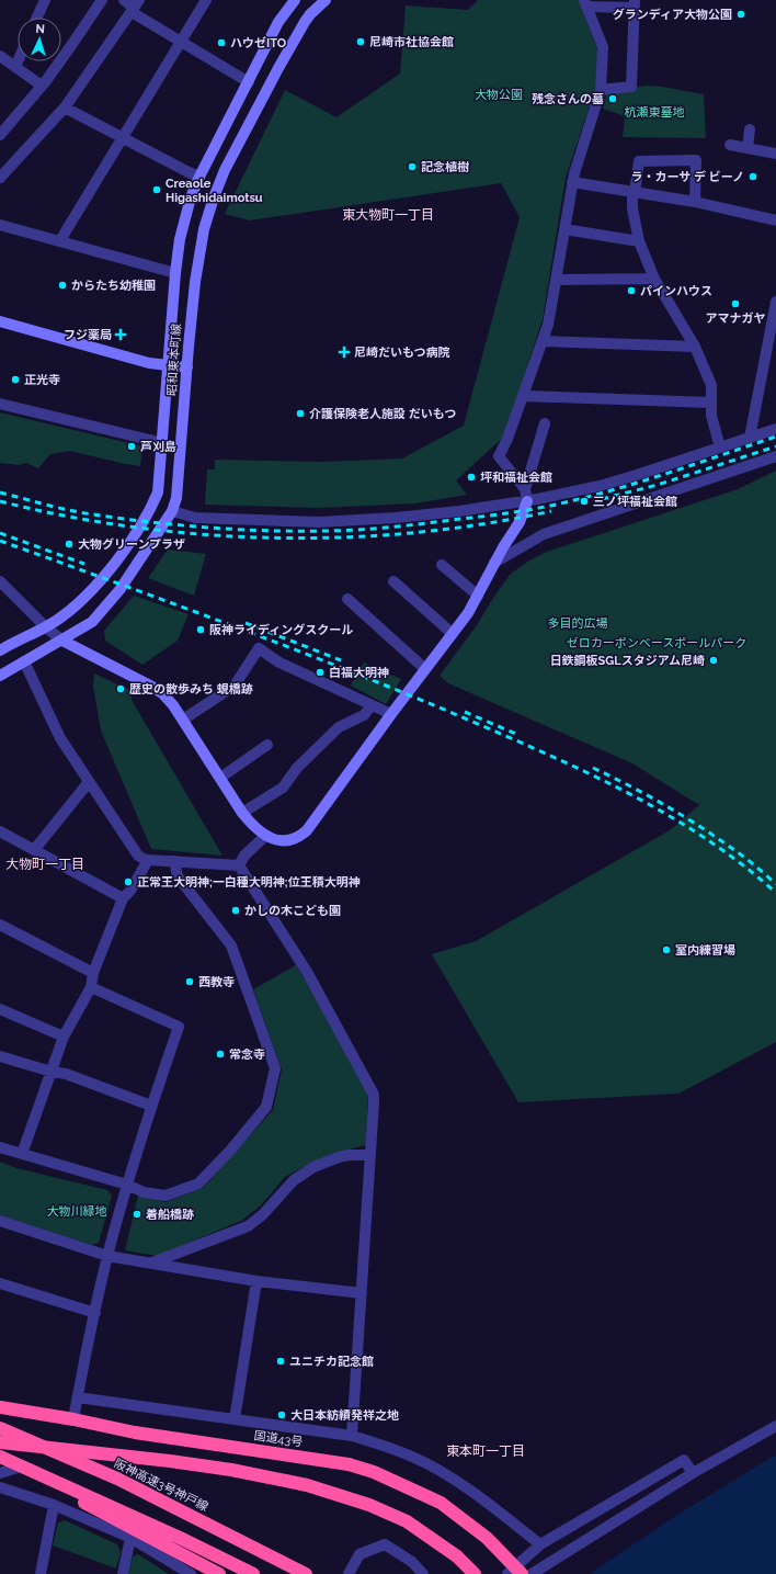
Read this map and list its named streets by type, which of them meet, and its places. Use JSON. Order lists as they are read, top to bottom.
{
  "streets": {
    "highway": ["国道43号", "阪神高速3号神戸線"],
    "main road": ["昭和東本町線"]
  },
  "districts": ["東大物町一丁目", "大物町一丁目", "東本町一丁目"],
  "parks": [
    "大物公園",
    "杭瀬東墓地",
    "多目的広場",
    "ゼロカーボンベースボールパーク",
    "大物川緑地"
  ],
  "places": {
    "other": [
      "グランディア大物公園",
      "尼崎市社協会館",
      "ハウゼITO",
      "残念さんの墓",
      "記念植樹",
      "ラ・カーサ デ ビーノ",
      "Creaole Higashidaimotsu",
      "からたち幼稚園",
      "パインハウス",
      "アマナガヤ",
      "正光寺",
      "介護保険老人施設 だいもつ",
      "芦刈島",
      "坪和福祉会館",
      "三ノ坪福祉会館",
      "大物グリーンプラザ",
      "阪神ライディングスクール",
      "日鉄鋼板SGLスタジアム尼崎",
      "白福大明神",
      "歴史の散歩みち 蜆橋跡",
      "正常王大明神;一白種大明神;位王積大明神",
      "かしの木こども園",
      "室内練習場",
      "西教寺",
      "常念寺",
      "着船橋跡",
      "ユニチカ記念館",
      "大日本紡績発祥之地"
    ],
    "health": ["フジ薬局", "尼崎だいもつ病院"]
  },
  "north": "top"
}
